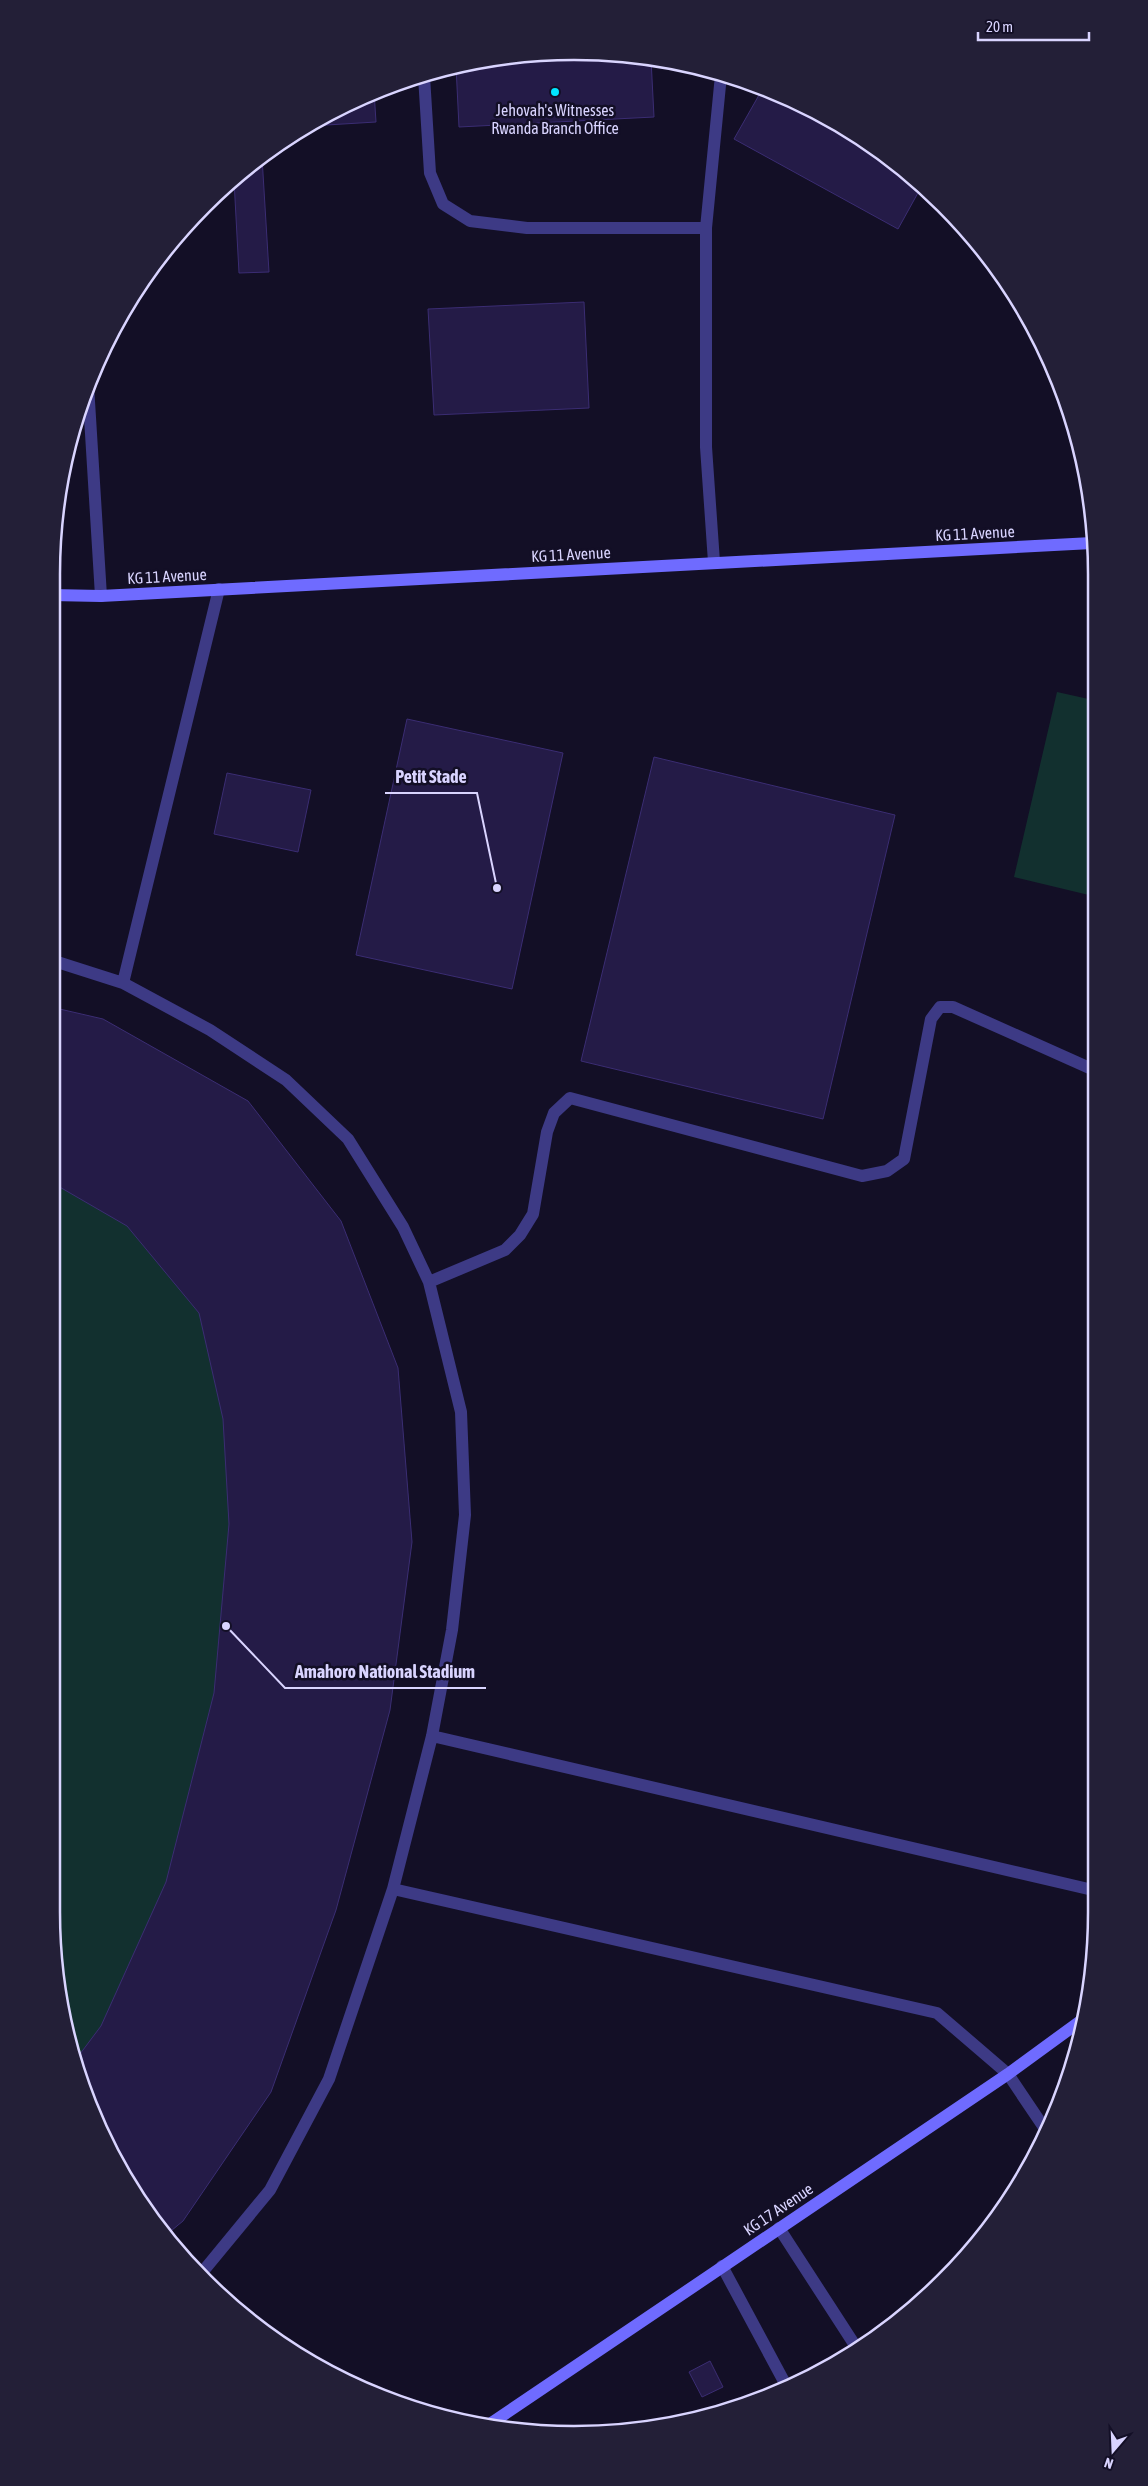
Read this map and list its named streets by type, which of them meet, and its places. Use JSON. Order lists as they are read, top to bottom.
{
  "streets": {
    "main road": ["KG 11 Avenue", "KG 17 Avenue"]
  },
  "places": ["Jehovah's Witnesses Rwanda Branch Office", "Petit Stade", "Amahoro National Stadium"],
  "scale_bar": "20 m",
  "north": "bottom"
}
